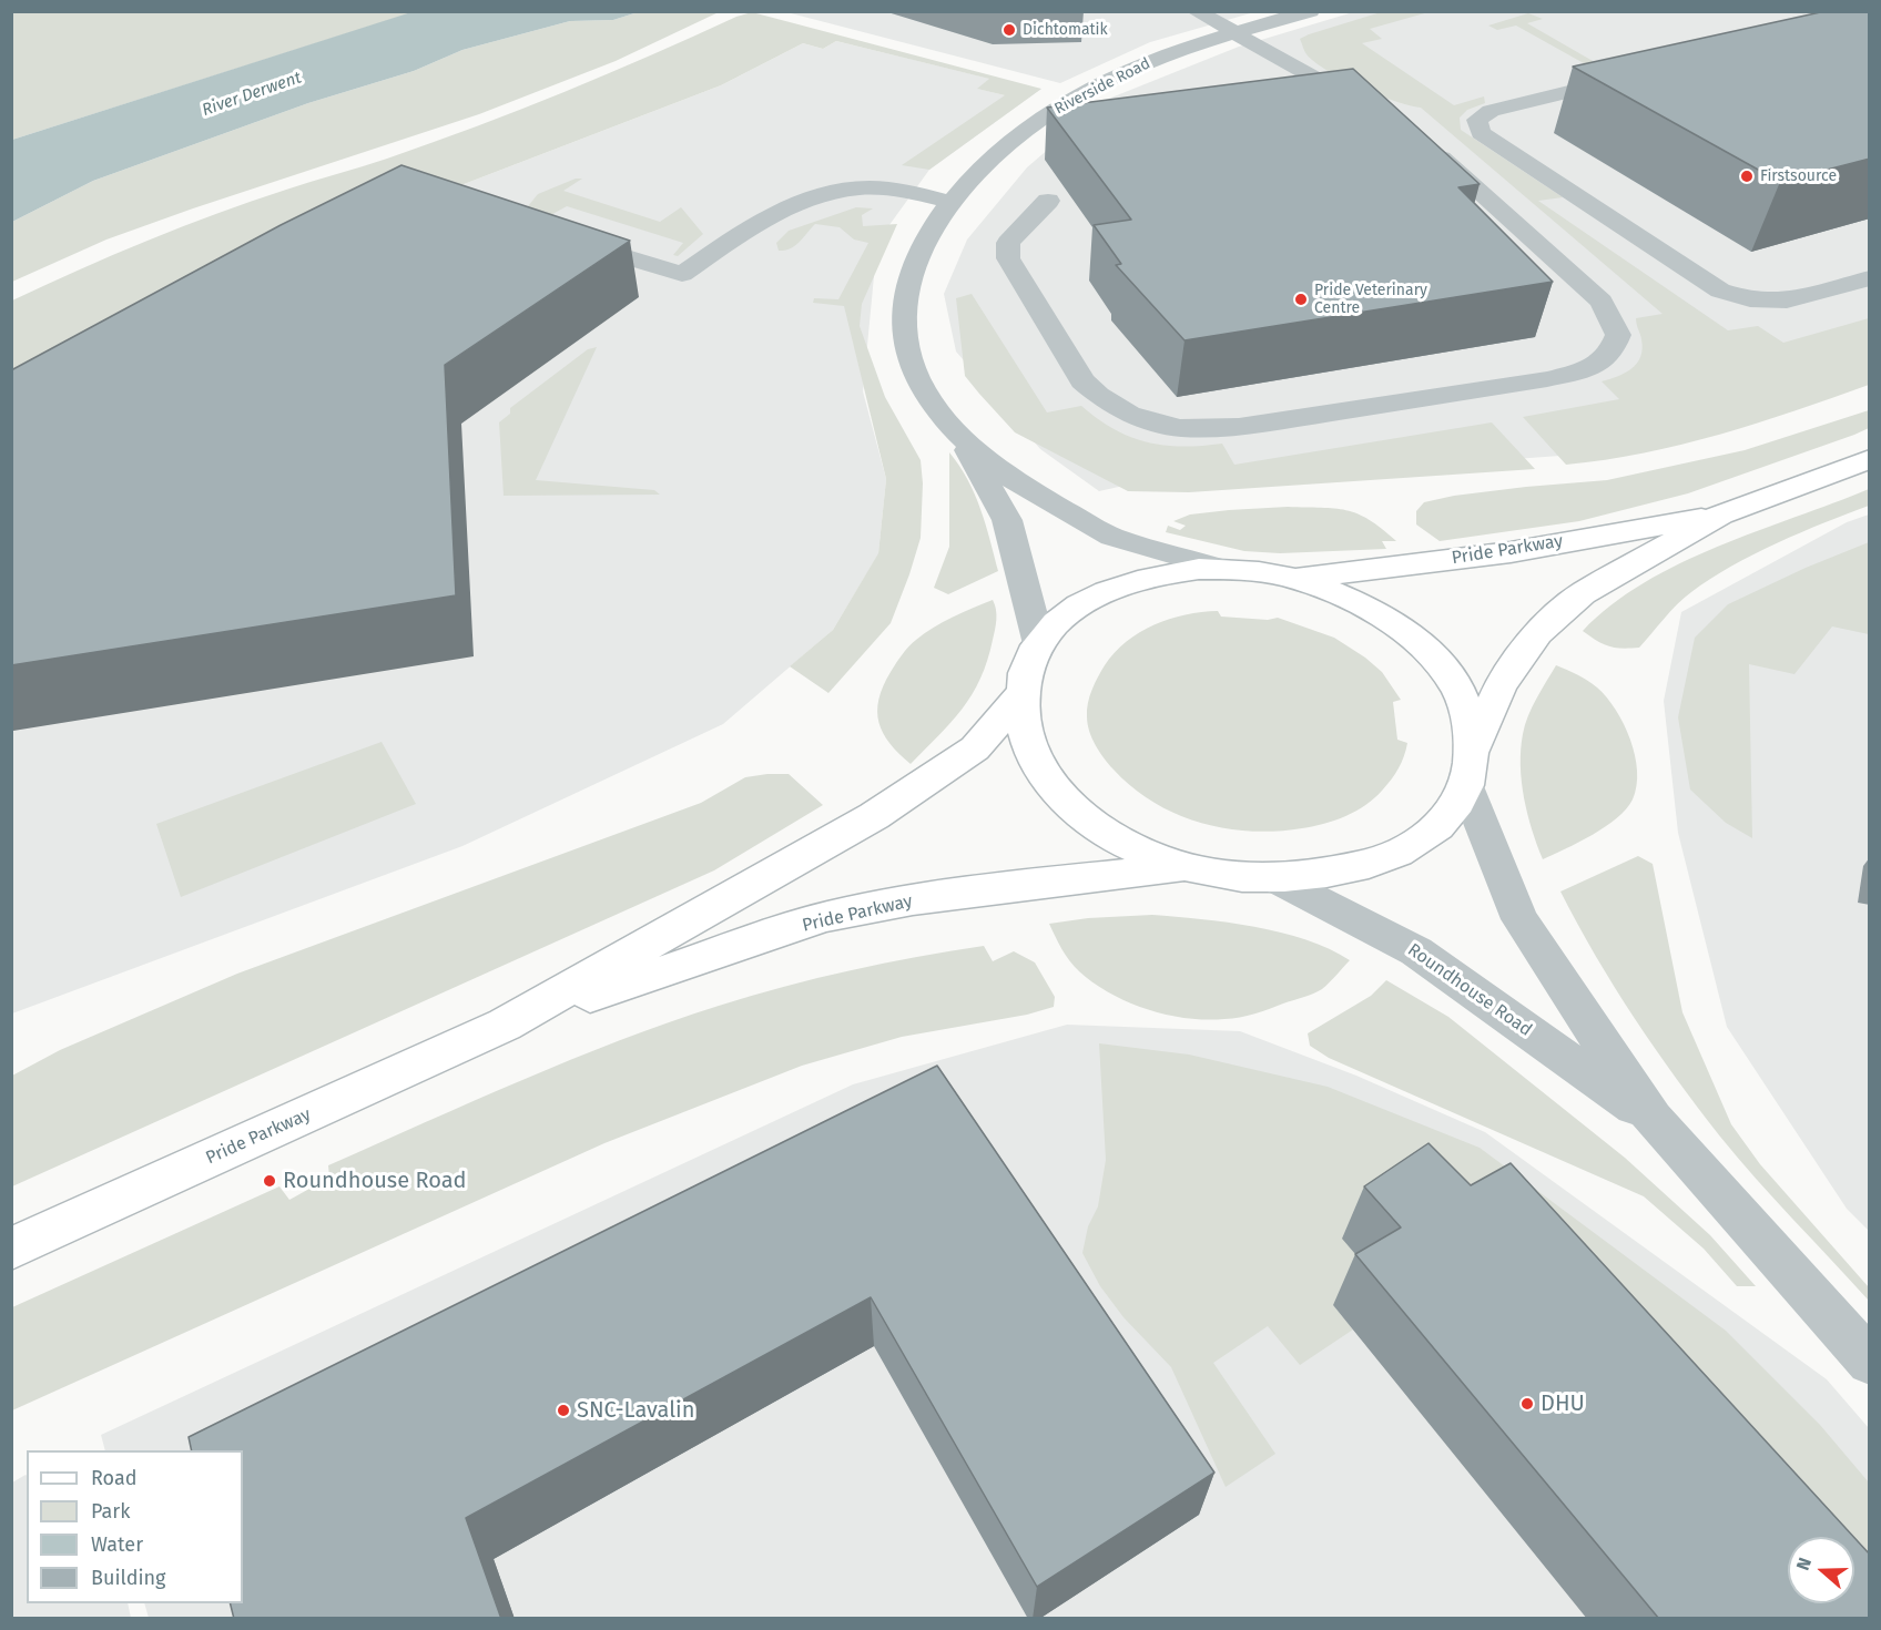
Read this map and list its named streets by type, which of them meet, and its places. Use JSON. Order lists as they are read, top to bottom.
{
  "streets": {
    "main road": ["Pride Parkway"],
    "street": ["Riverside Road", "Roundhouse Road"]
  },
  "crossings": [
    ["Pride Parkway", "Roundhouse Road"]
  ],
  "water": ["River Derwent"],
  "places": [
    "Dichtomatik",
    "Firstsource",
    "Pride Veterinary Centre",
    "Roundhouse Road",
    "DHU",
    "SNC-Lavalin"
  ],
  "legend": [
    "Road",
    "Park",
    "Water",
    "Building"
  ],
  "north": "left"
}
